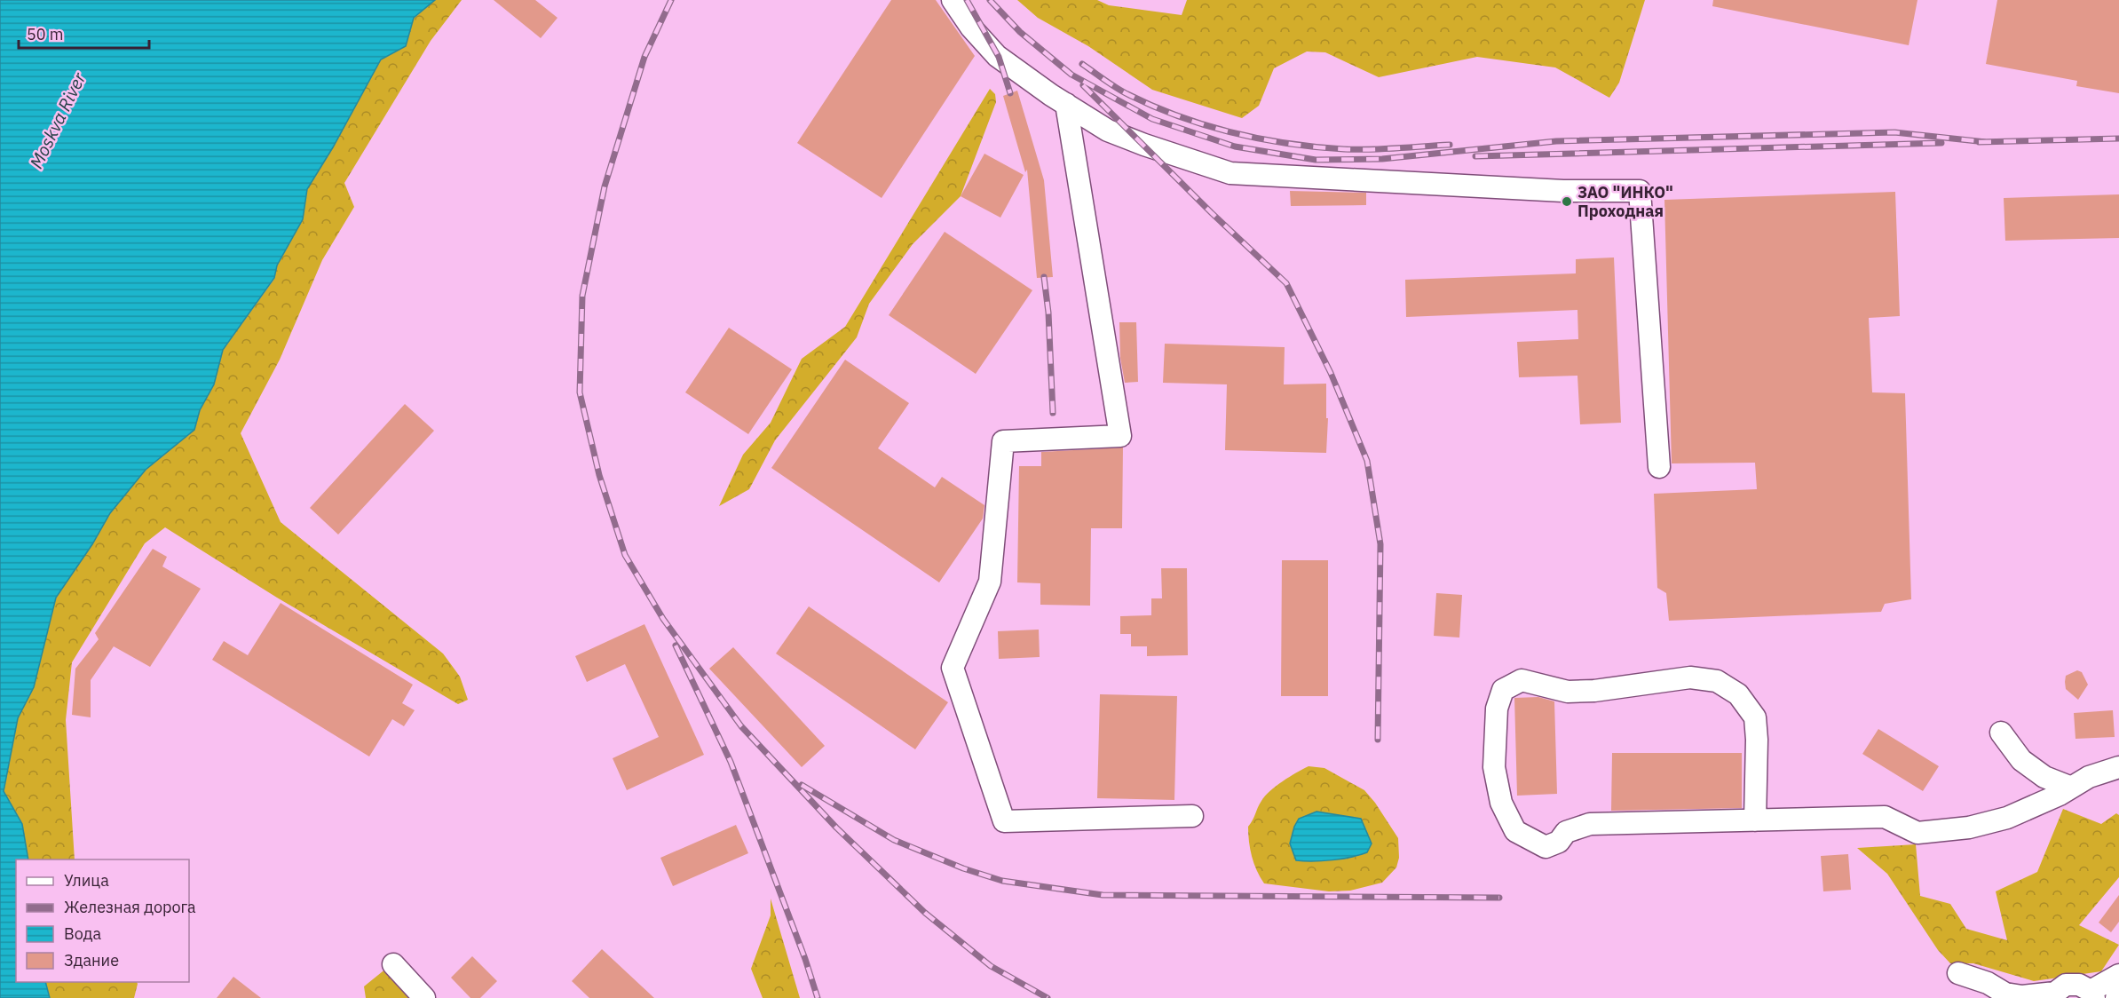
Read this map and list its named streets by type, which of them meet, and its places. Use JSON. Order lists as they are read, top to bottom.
{
  "water": ["Moskva River"],
  "places": ["ЗАО \"ИНКО\" Проходная"],
  "legend": [
    "Улица",
    "Железная дорога",
    "Вода",
    "Здание"
  ],
  "scale_bar": "50 m"
}
